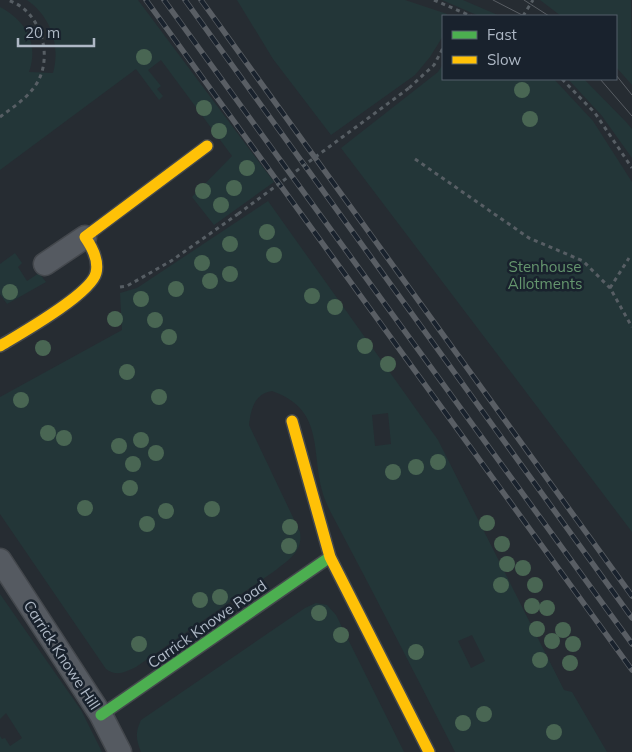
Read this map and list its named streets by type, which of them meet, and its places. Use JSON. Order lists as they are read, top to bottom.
{
  "streets": {
    "street": ["Carrick Knowe Road", "Carrick Knowe Hill"]
  },
  "crossings": [
    ["Carrick Knowe Road", "Carrick Knowe Hill"]
  ],
  "parks": ["Stenhouse Allotments"],
  "legend": ["Fast", "Slow"],
  "scale_bar": "20 m"
}
